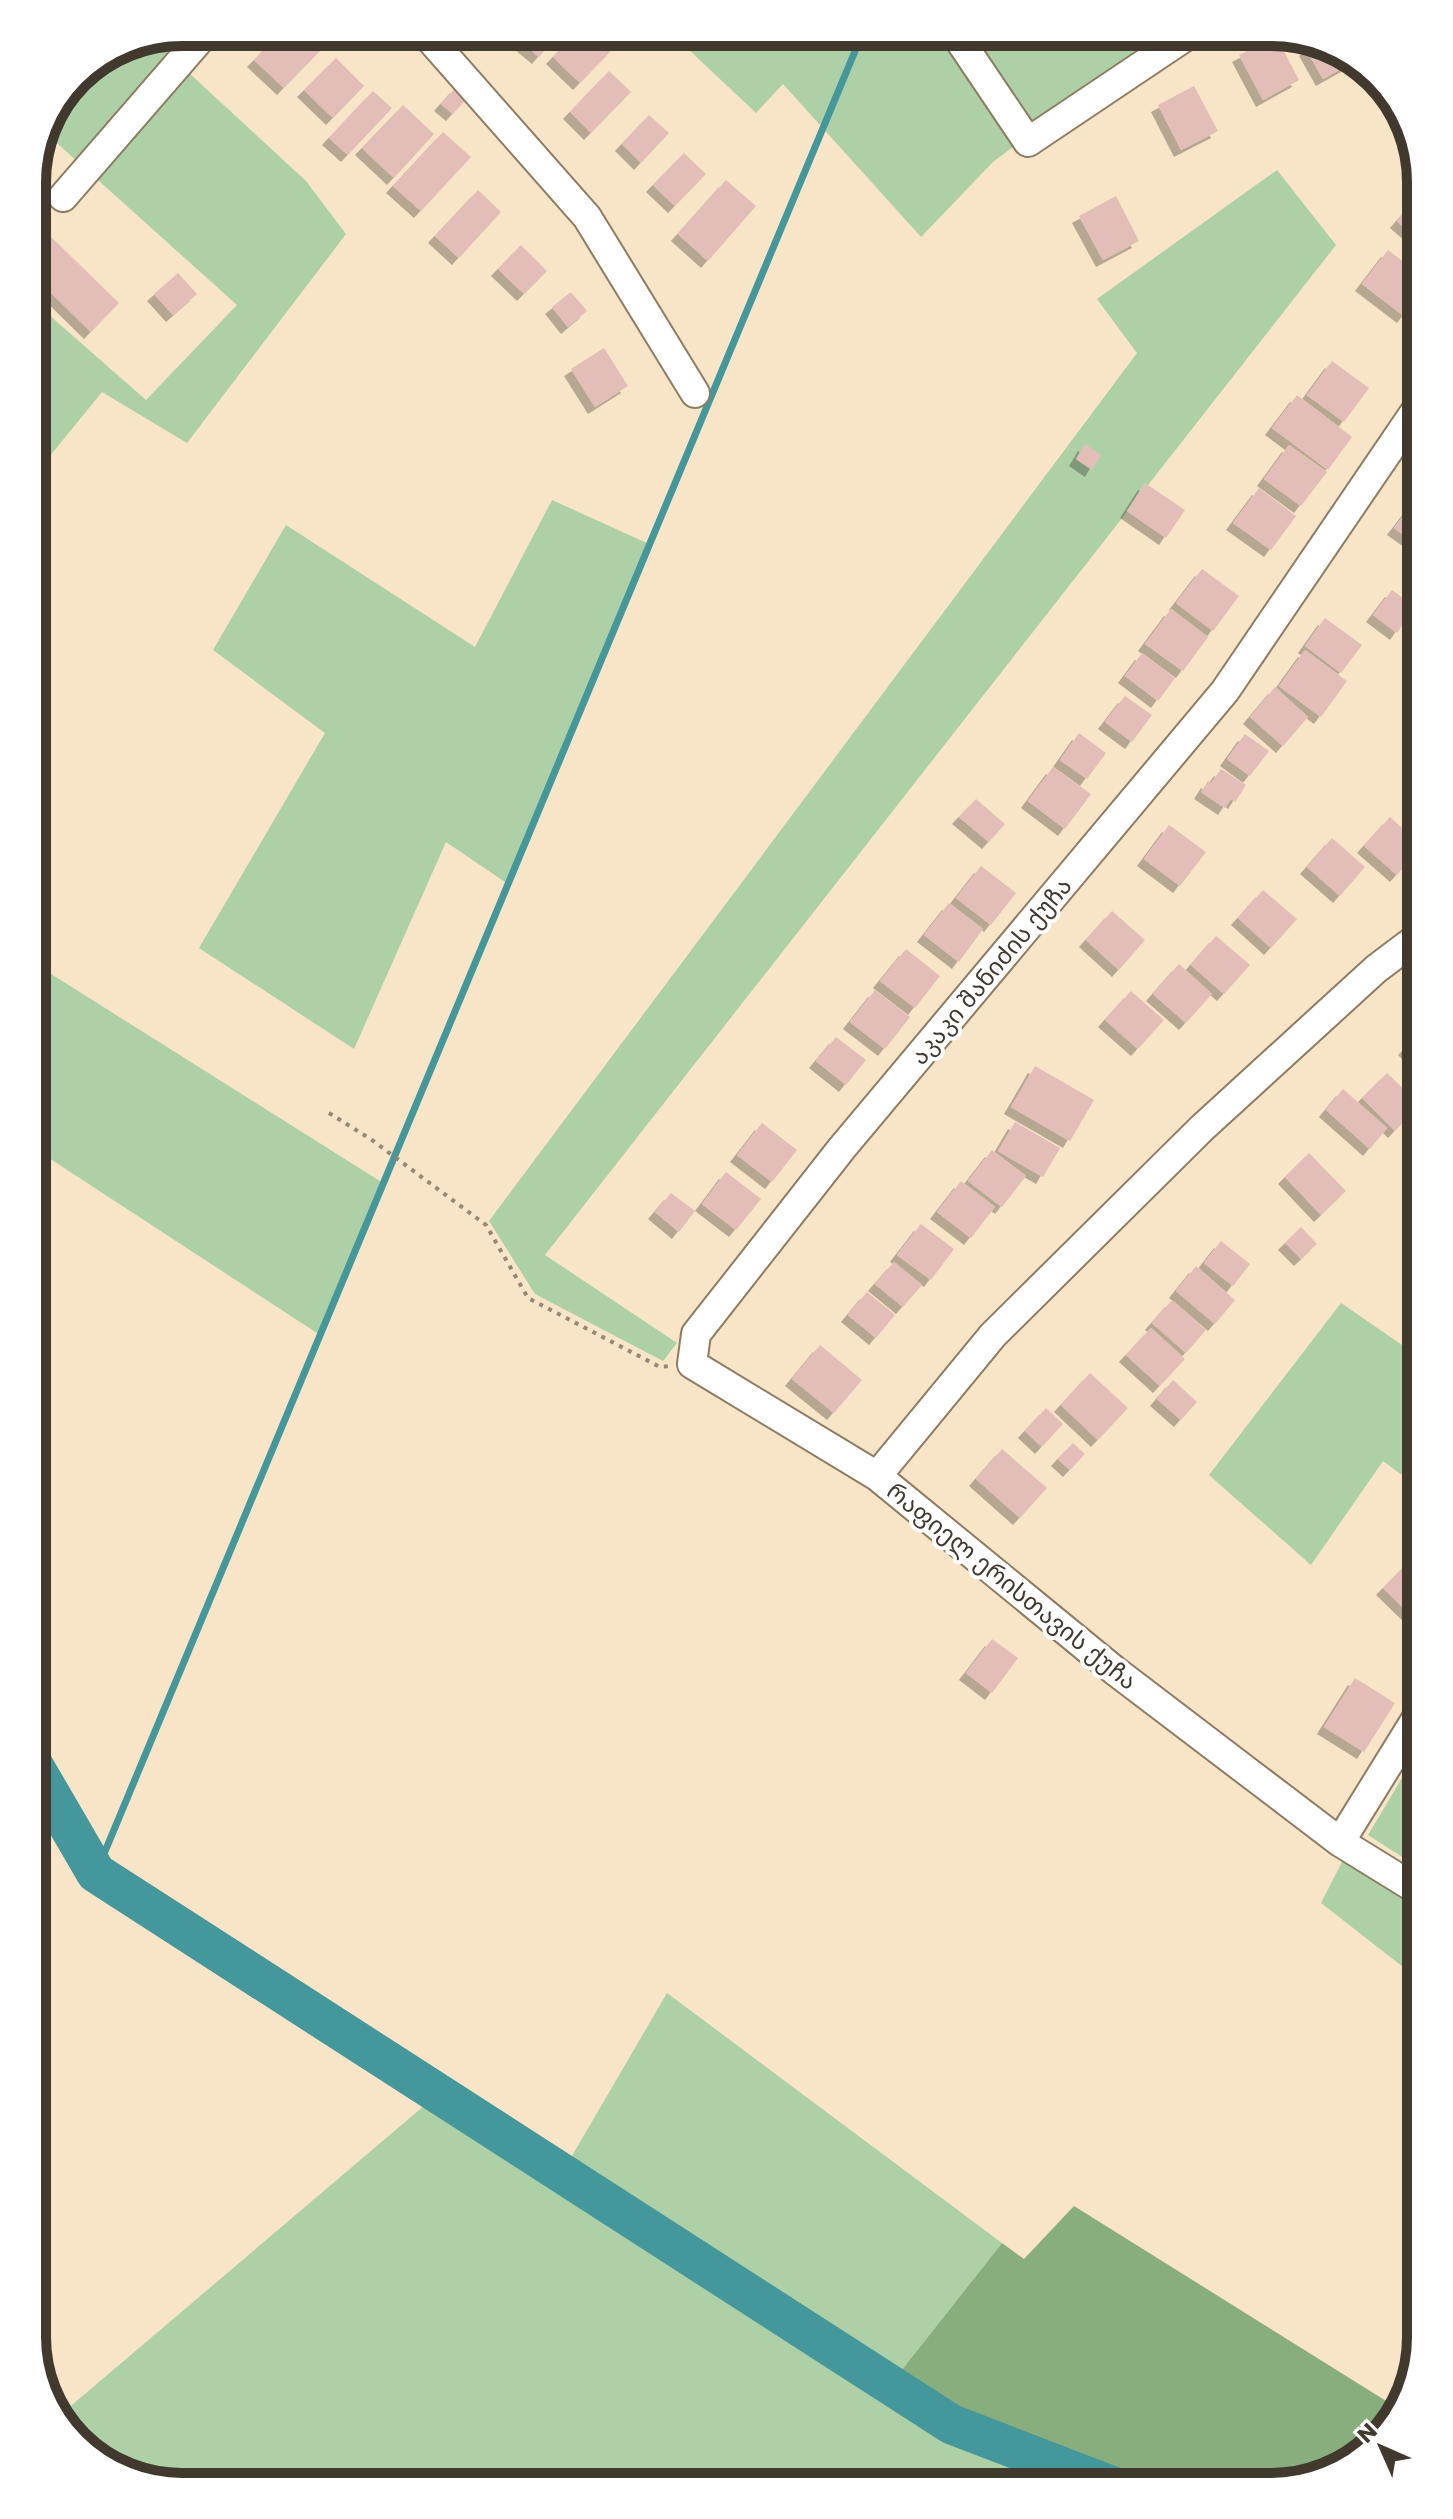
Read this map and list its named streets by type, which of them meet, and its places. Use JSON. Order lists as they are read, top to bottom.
{
  "streets": {
    "street": ["აკაკი შანიძის ქუჩა", "რაფიელ ერისთავის ქუჩა"]
  },
  "north": "top left"
}
